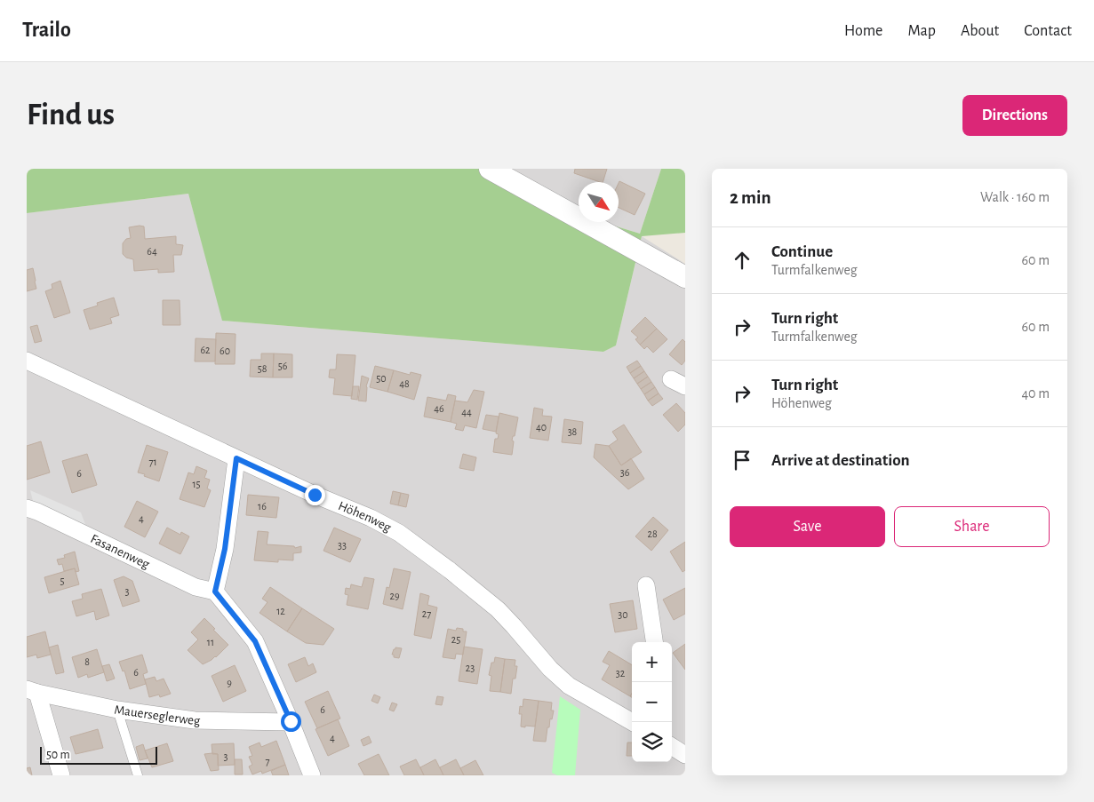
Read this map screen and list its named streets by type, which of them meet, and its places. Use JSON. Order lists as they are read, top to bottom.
{
  "streets": {
    "street": ["Höhenweg", "Fasanenweg", "Mauerseglerweg"]
  },
  "house_numbers": [
    "64",
    "62",
    "60",
    "56",
    "58",
    "50",
    "48",
    "46",
    "44",
    "40",
    "38",
    "71",
    "36",
    "6",
    "15",
    "16",
    "4",
    "28",
    "33",
    "5",
    "3",
    "29",
    "12",
    "27",
    "30",
    "25",
    "11",
    "8",
    "23",
    "6",
    "32",
    "9",
    "6",
    "4",
    "3",
    "7"
  ],
  "scale_bar": "50 m",
  "north": "bottom right",
  "page": {
    "header": "Trailo",
    "nav": [
      "Home",
      "Map",
      "About",
      "Contact"
    ],
    "buttons": [
      "Directions",
      ["Save", "Share"]
    ],
    "title": "Find us",
    "heading": ["2 min", "Walk · 160 m"],
    "list": [
      ["Continue", "Turmfalkenweg", "60 m"],
      ["Turn right", "Turmfalkenweg", "60 m"],
      ["Turn right", "Höhenweg", "40 m"],
      "Arrive at destination"
    ],
    "map_buttons": ["+", "−"],
    "scale": "50 m"
  }
}
